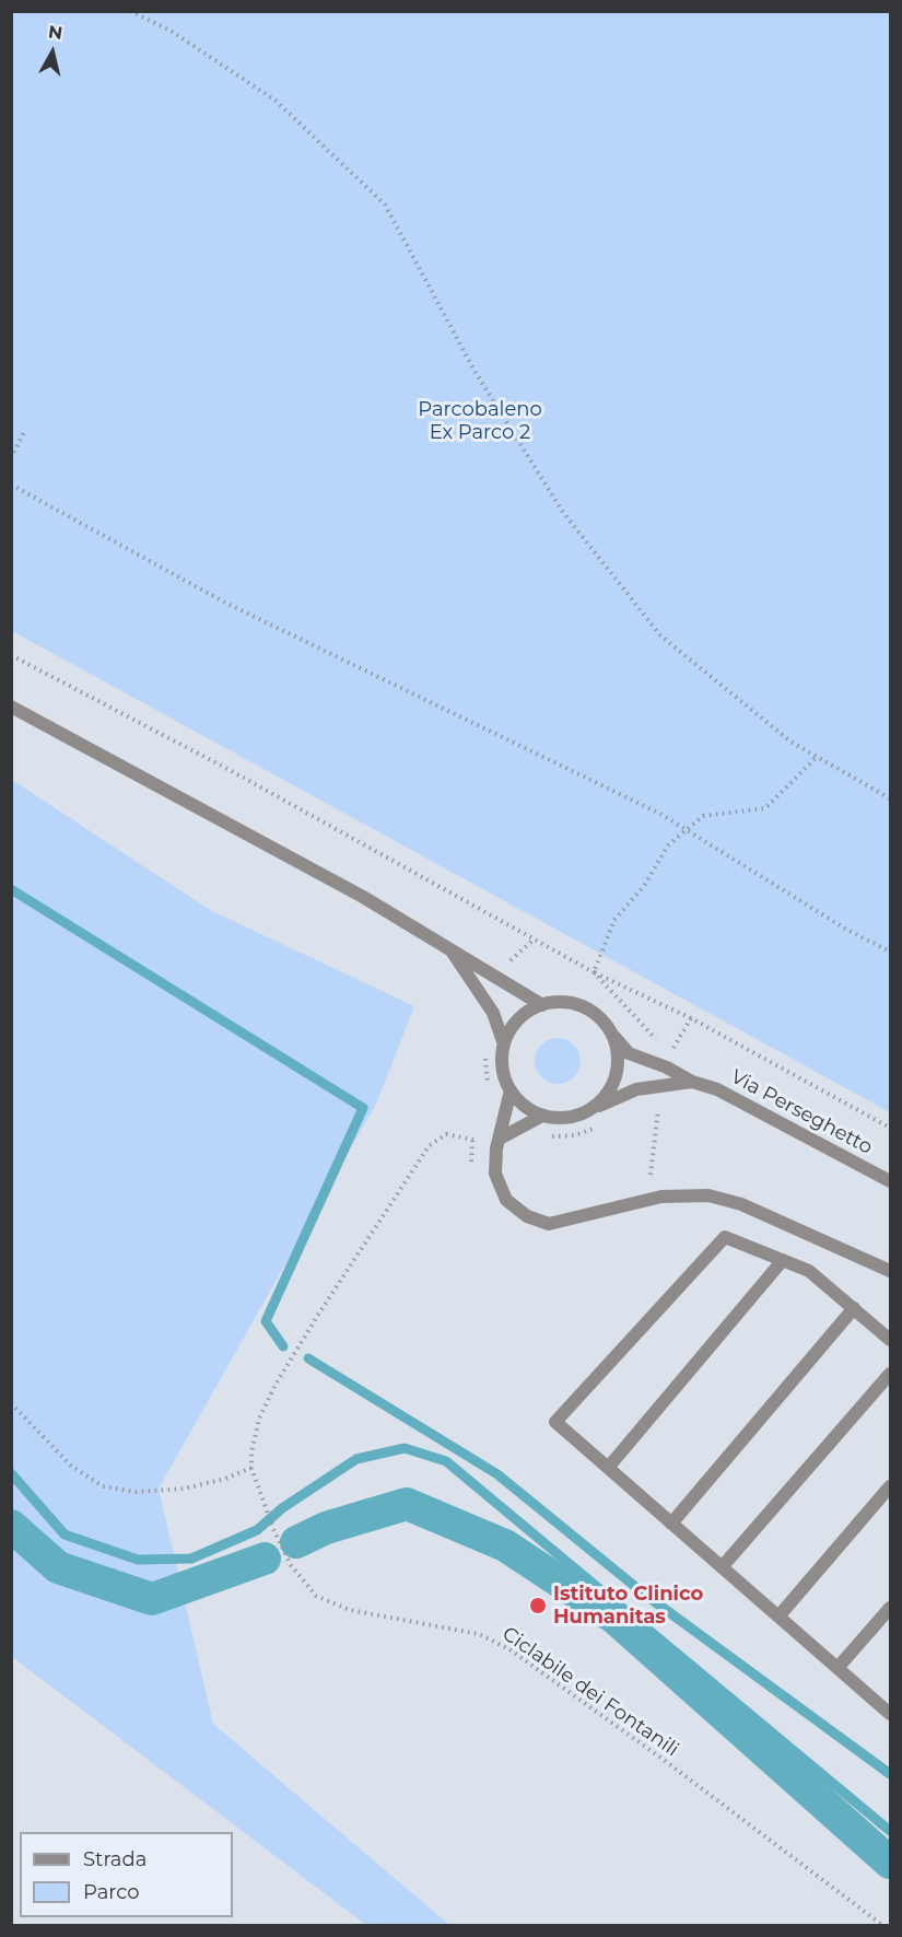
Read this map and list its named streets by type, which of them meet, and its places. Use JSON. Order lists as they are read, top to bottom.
{
  "streets": {
    "street": ["Via Perseghetto"],
    "path": ["Ciclabile dei Fontanili"]
  },
  "parks": ["Parcobaleno Ex Parco 2"],
  "places": ["Istituto Clinico Humanitas"],
  "legend": ["Strada", "Parco"],
  "north": "top"
}
